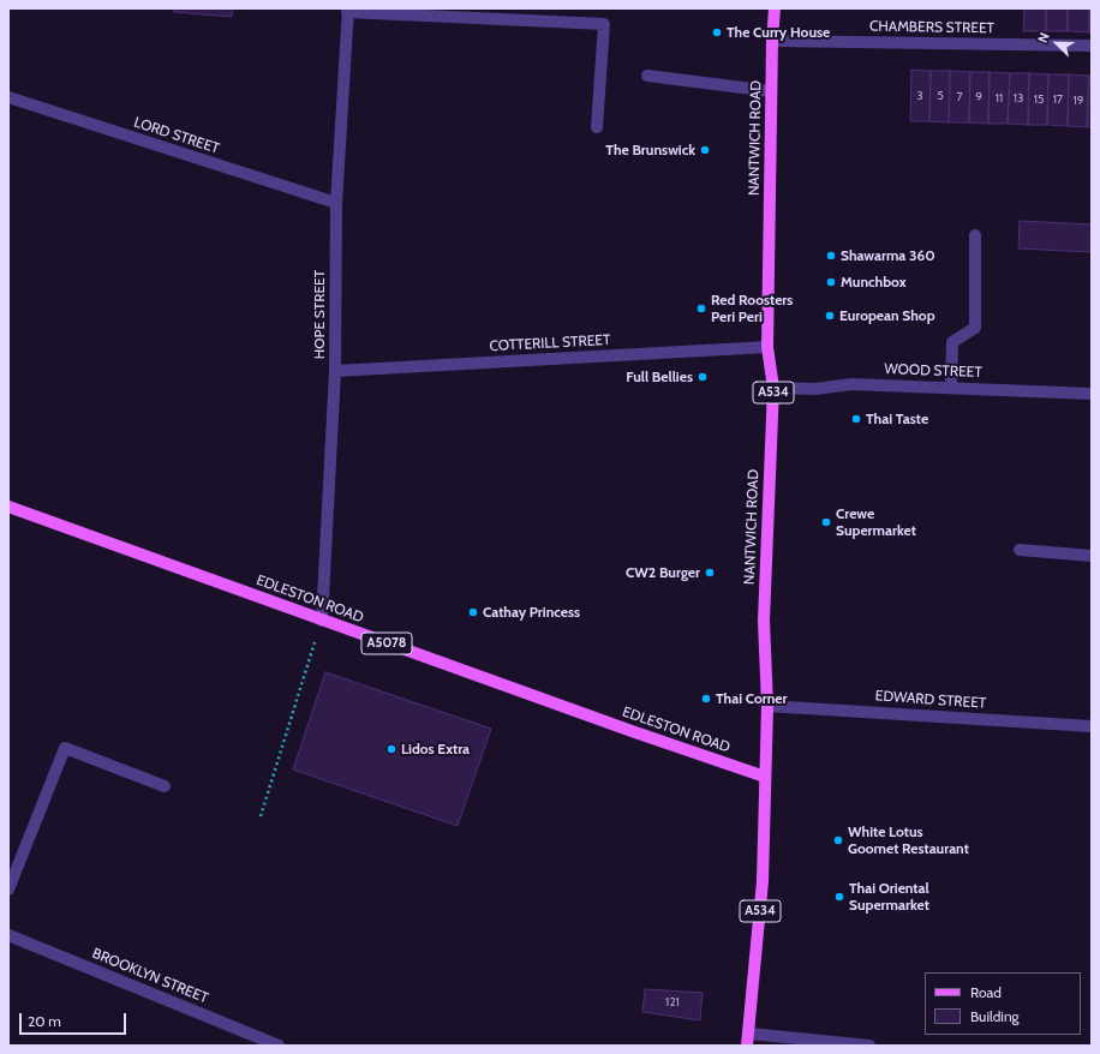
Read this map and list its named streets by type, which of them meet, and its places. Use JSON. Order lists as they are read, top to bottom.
{
  "streets": {
    "main road": [
      "NANTWICH ROAD",
      "A534",
      "EDLESTON ROAD",
      "A5078"
    ],
    "street": [
      "CHAMBERS STREET",
      "LORD STREET",
      "HOPE STREET",
      "COTTERILL STREET",
      "WOOD STREET",
      "EDWARD STREET",
      "BROOKLYN STREET"
    ]
  },
  "crossings": [
    ["CHAMBERS STREET", "NANTWICH ROAD"],
    ["LORD STREET", "HOPE STREET"],
    ["NANTWICH ROAD", "COTTERILL STREET"],
    ["NANTWICH ROAD", "WOOD STREET"],
    ["NANTWICH ROAD", "EDLESTON ROAD"],
    ["NANTWICH ROAD", "EDWARD STREET"],
    ["HOPE STREET", "COTTERILL STREET"],
    ["HOPE STREET", "EDLESTON ROAD"]
  ],
  "places": [
    "The Curry House",
    "The Brunswick",
    "Shawarma 360",
    "Munchbox",
    "Red Roosters Peri Peri",
    "European Shop",
    "Full Bellies",
    "Thai Taste",
    "Crewe Supermarket",
    "CW2 Burger",
    "Cathay Princess",
    "Thai Corner",
    "Lidos Extra",
    "White Lotus Goomet Restaurant",
    "Thai Oriental Supermarket"
  ],
  "house_numbers": [
    "3",
    "5",
    "7",
    "9",
    "11",
    "13",
    "15",
    "17",
    "19",
    "121"
  ],
  "legend": ["Road", "Building"],
  "scale_bar": "20 m",
  "north": "top left"
}
